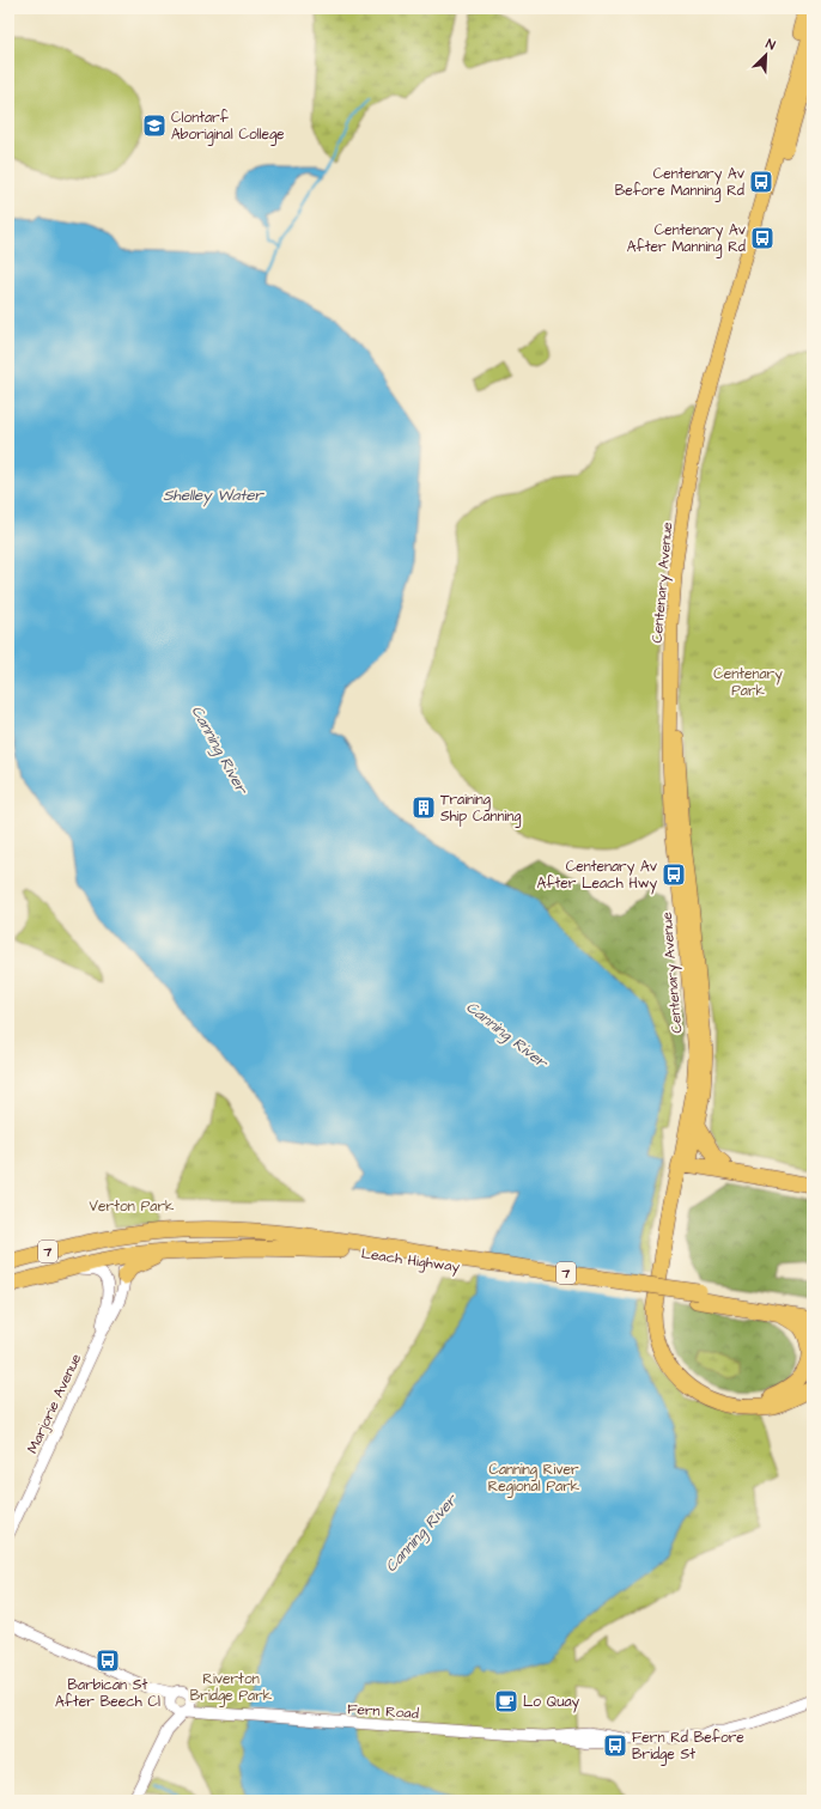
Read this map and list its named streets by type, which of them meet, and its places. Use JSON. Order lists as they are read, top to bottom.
{
  "streets": {
    "highway": ["7", "Leach Highway"],
    "main road": ["Centenary Avenue"],
    "street": ["Marjorie Avenue", "Fern Road"]
  },
  "crossings": [
    ["Leach Highway", "Marjorie Avenue"]
  ],
  "water": ["Shelley Water", "Canning River"],
  "parks": [
    "Centenary Park",
    "Verton Park",
    "Canning River Regional Park",
    "Riverton Bridge Park"
  ],
  "places": {
    "school or university": ["Clontarf Aboriginal College"],
    "bus stop": [
      "Centenary Av Before Manning Rd",
      "Centenary Av After Manning Rd",
      "Centenary Av After Leach Hwy",
      "Barbican St After Beech Cl",
      "Fern Rd Before Bridge St"
    ],
    "building": ["Training Ship Canning"],
    "cafe": ["Lo Quay"]
  },
  "north": "top right"
}
